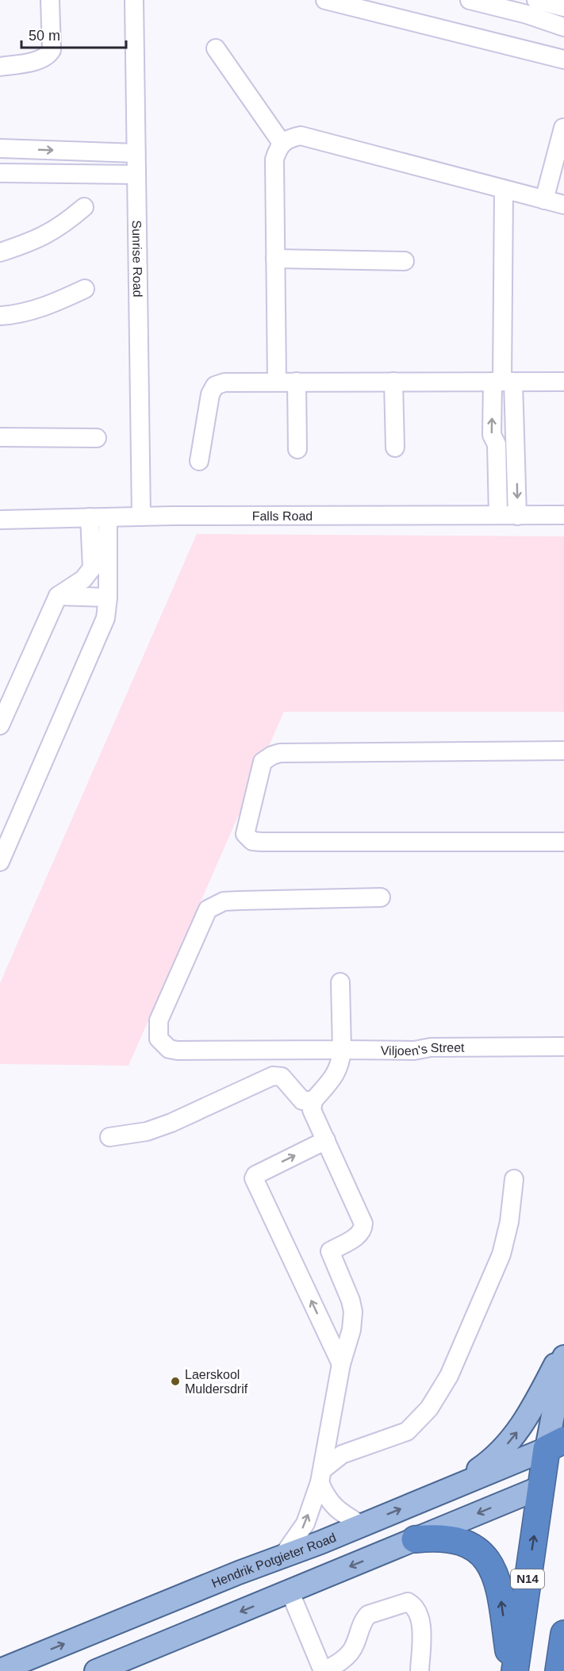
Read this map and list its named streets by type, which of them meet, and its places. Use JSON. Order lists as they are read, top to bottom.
{
  "streets": {
    "highway": ["N14"],
    "main road": ["Hendrik Potgieter Road"],
    "street": ["Sunrise Road", "Falls Road", "Viljoen's Street"]
  },
  "crossings": [
    ["Sunrise Road", "Falls Road"],
    ["Hendrik Potgieter Road", "N14"]
  ],
  "places": ["Laerskool Muldersdrif"],
  "scale_bar": "50 m"
}
